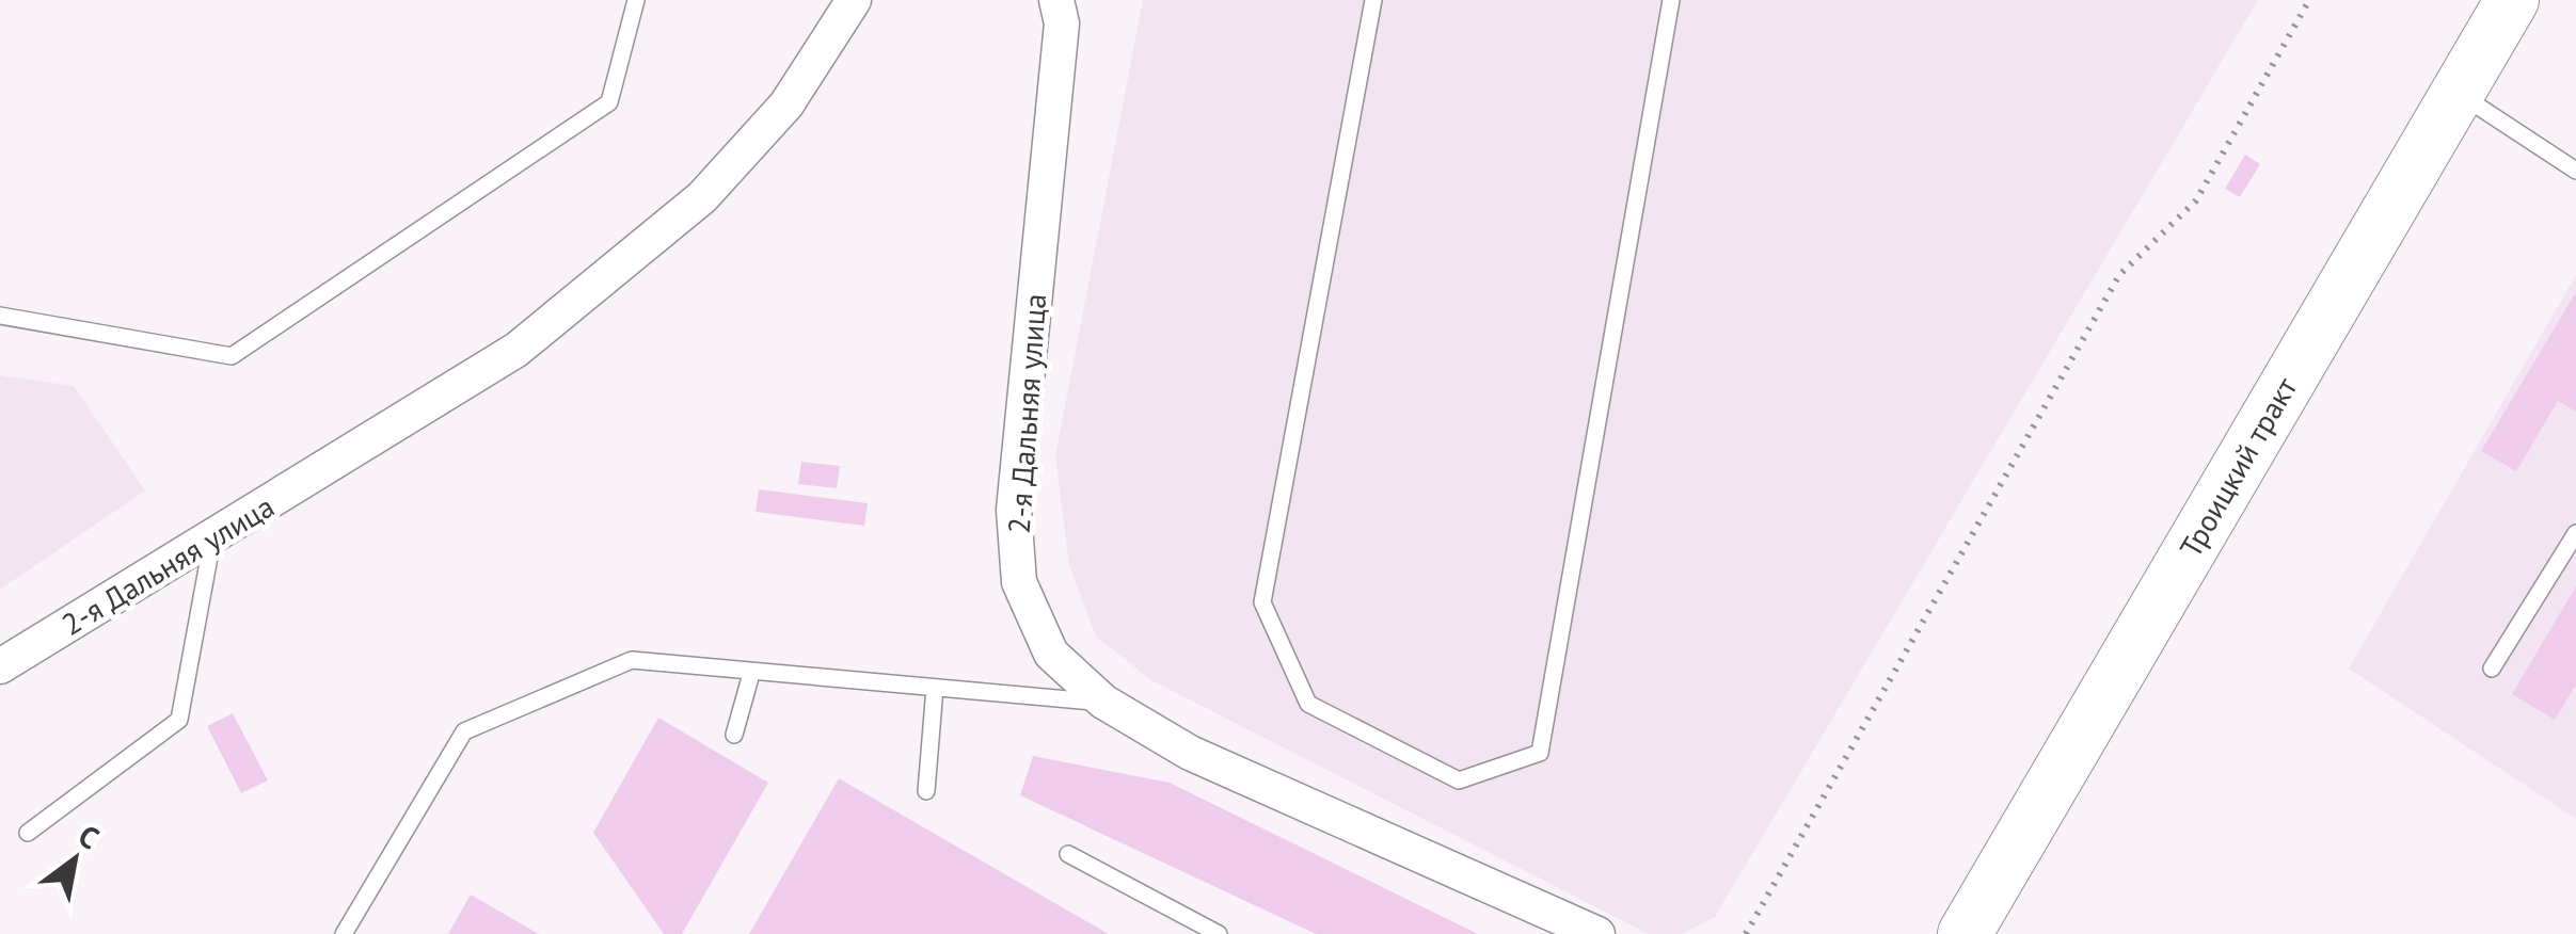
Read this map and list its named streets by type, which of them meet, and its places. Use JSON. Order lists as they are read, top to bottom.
{
  "streets": {
    "main road": ["Троицкий тракт"],
    "street": ["2-я Дальняя улица"]
  },
  "north": "top right"
}
